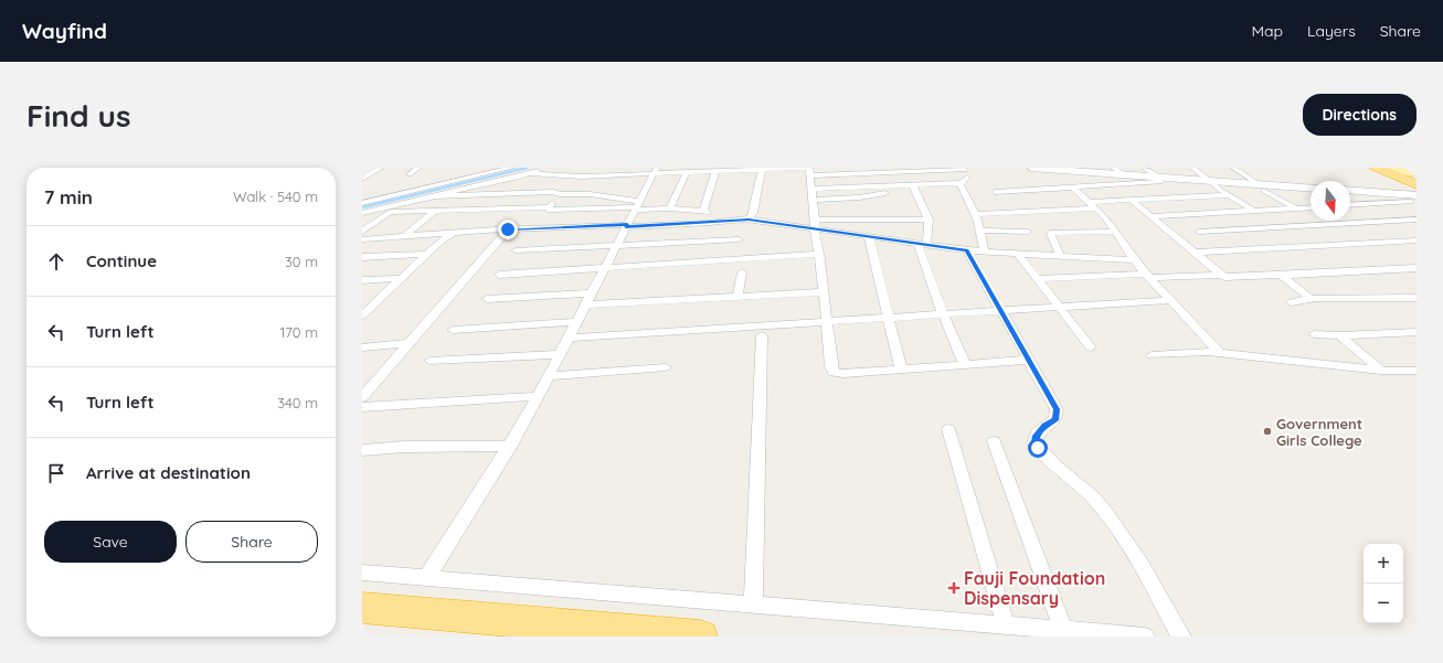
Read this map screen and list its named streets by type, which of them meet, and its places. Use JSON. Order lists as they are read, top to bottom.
{
  "places": {
    "other": ["Government Girls College"],
    "health": ["Fauji Foundation Dispensary"]
  },
  "north": "bottom",
  "page": {
    "header": "Wayfind",
    "nav": ["Map", "Layers", "Share"],
    "buttons": [
      "Directions",
      ["Save", "Share"]
    ],
    "title": "Find us",
    "heading": ["7 min", "Walk · 540 m"],
    "list": [
      ["Continue", "30 m"],
      ["Turn left", "170 m"],
      ["Turn left", "340 m"],
      "Arrive at destination"
    ],
    "map_buttons": ["+", "−"]
  }
}
